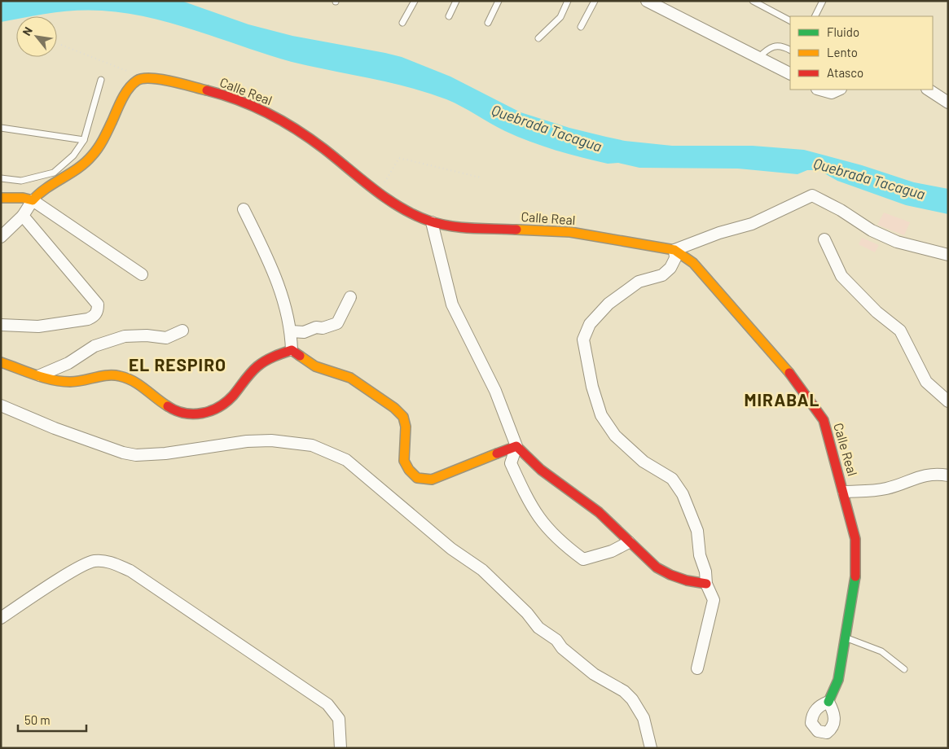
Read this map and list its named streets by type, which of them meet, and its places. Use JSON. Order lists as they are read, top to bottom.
{
  "streets": {
    "street": ["Calle Real"]
  },
  "districts": ["EL RESPIRO", "MIRABAL"],
  "water": ["Quebrada Tacagua"],
  "legend": ["Fluido", "Lento", "Atasco"],
  "scale_bar": "50 m",
  "north": "top left"
}
